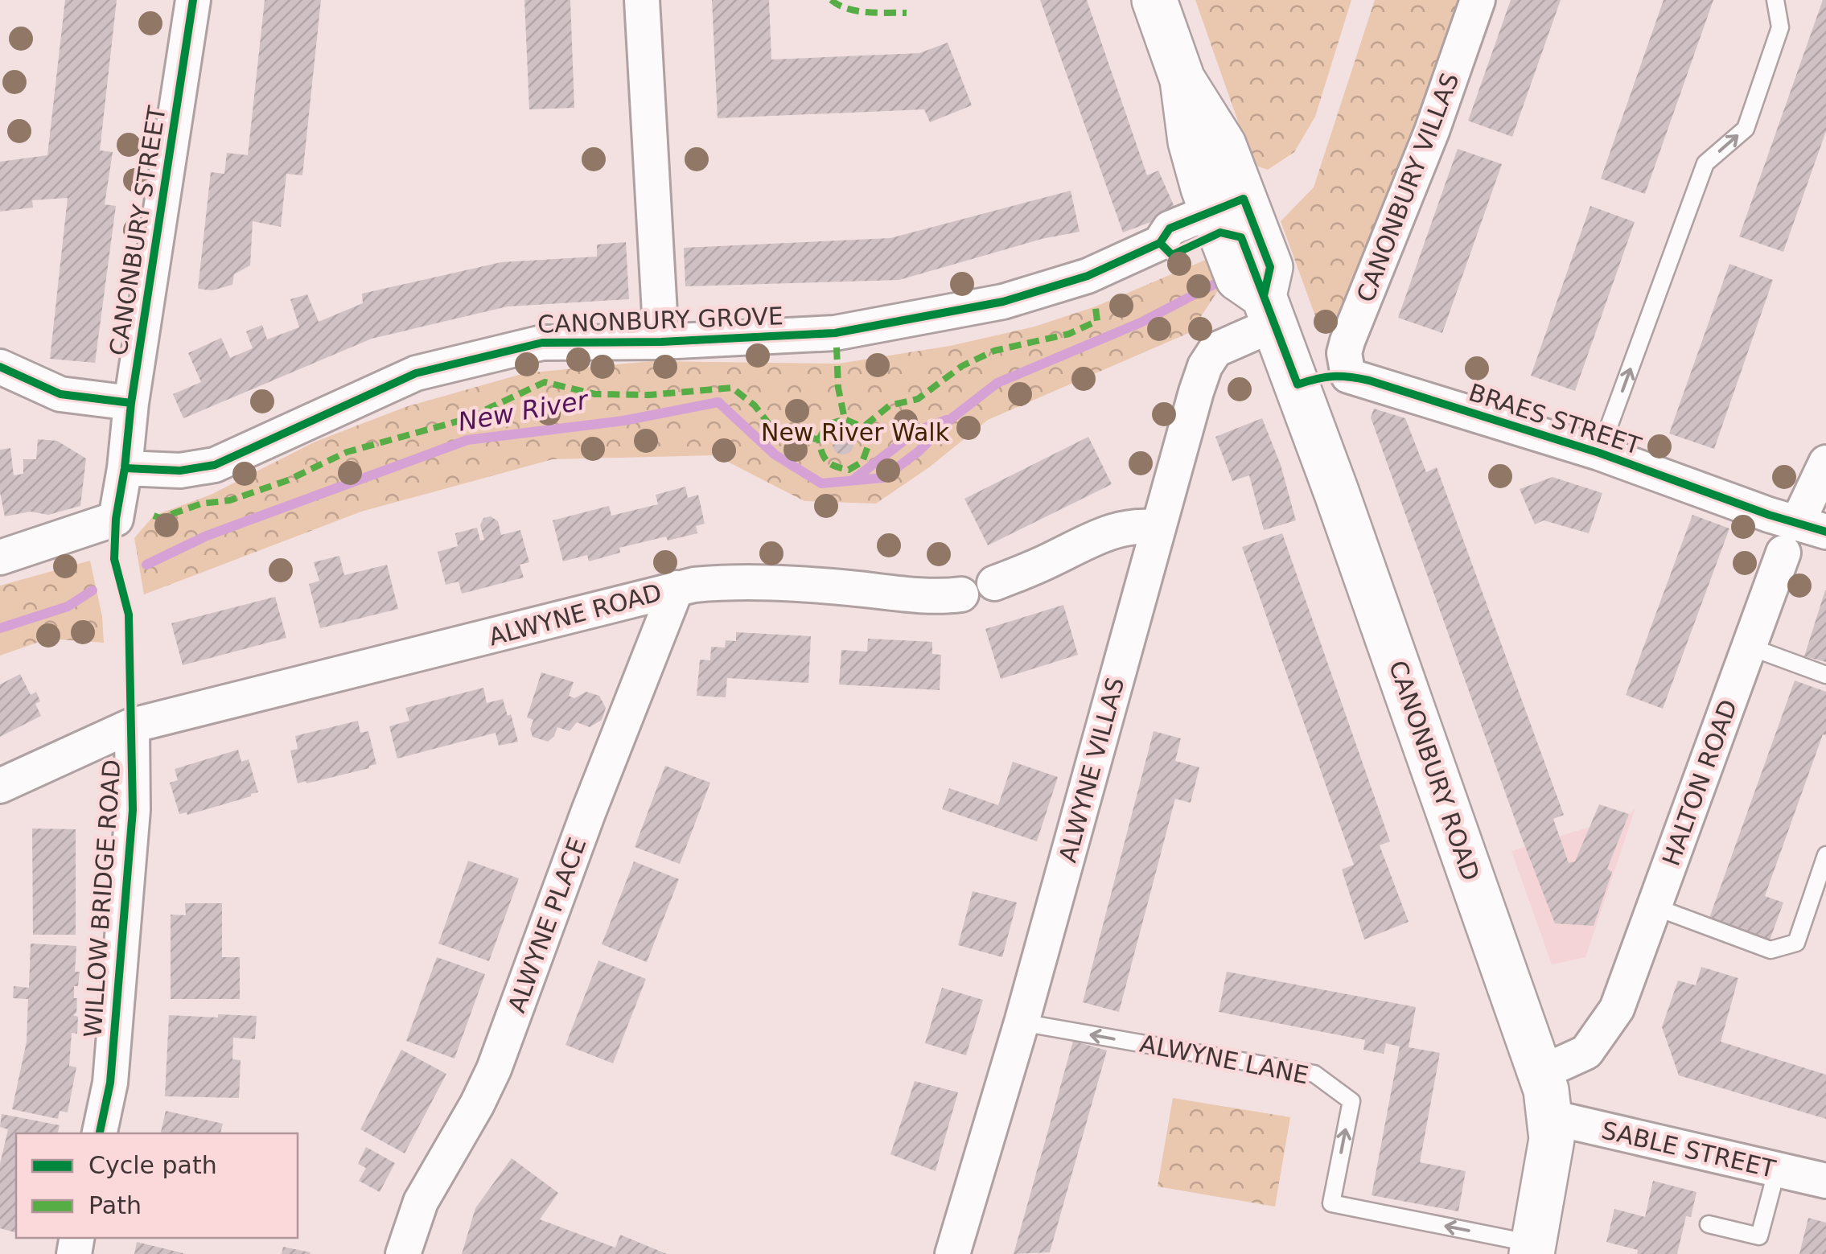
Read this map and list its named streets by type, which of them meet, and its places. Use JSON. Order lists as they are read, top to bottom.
{
  "streets": {
    "main road": ["CANONBURY ROAD"],
    "street": [
      "CANONBURY VILLAS",
      "CANONBURY STREET",
      "CANONBURY GROVE",
      "BRAES STREET",
      "ALWYNE ROAD",
      "ALWYNE VILLAS",
      "HALTON ROAD",
      "WILLOW BRIDGE ROAD",
      "ALWYNE PLACE",
      "SABLE STREET"
    ],
    "lane": ["ALWYNE LANE"]
  },
  "crossings": [
    ["CANONBURY VILLAS", "BRAES STREET"],
    ["CANONBURY STREET", "CANONBURY GROVE"],
    ["CANONBURY GROVE", "CANONBURY ROAD"],
    ["BRAES STREET", "HALTON ROAD"],
    ["ALWYNE ROAD", "WILLOW BRIDGE ROAD"],
    ["ALWYNE ROAD", "ALWYNE PLACE"],
    ["ALWYNE VILLAS", "CANONBURY ROAD"],
    ["ALWYNE VILLAS", "ALWYNE LANE"],
    ["CANONBURY ROAD", "HALTON ROAD"],
    ["CANONBURY ROAD", "ALWYNE LANE"],
    ["CANONBURY ROAD", "SABLE STREET"]
  ],
  "one_way": ["ALWYNE LANE"],
  "water": ["New River"],
  "parks": ["New River Walk"],
  "legend": ["Cycle path", "Path"]
}
